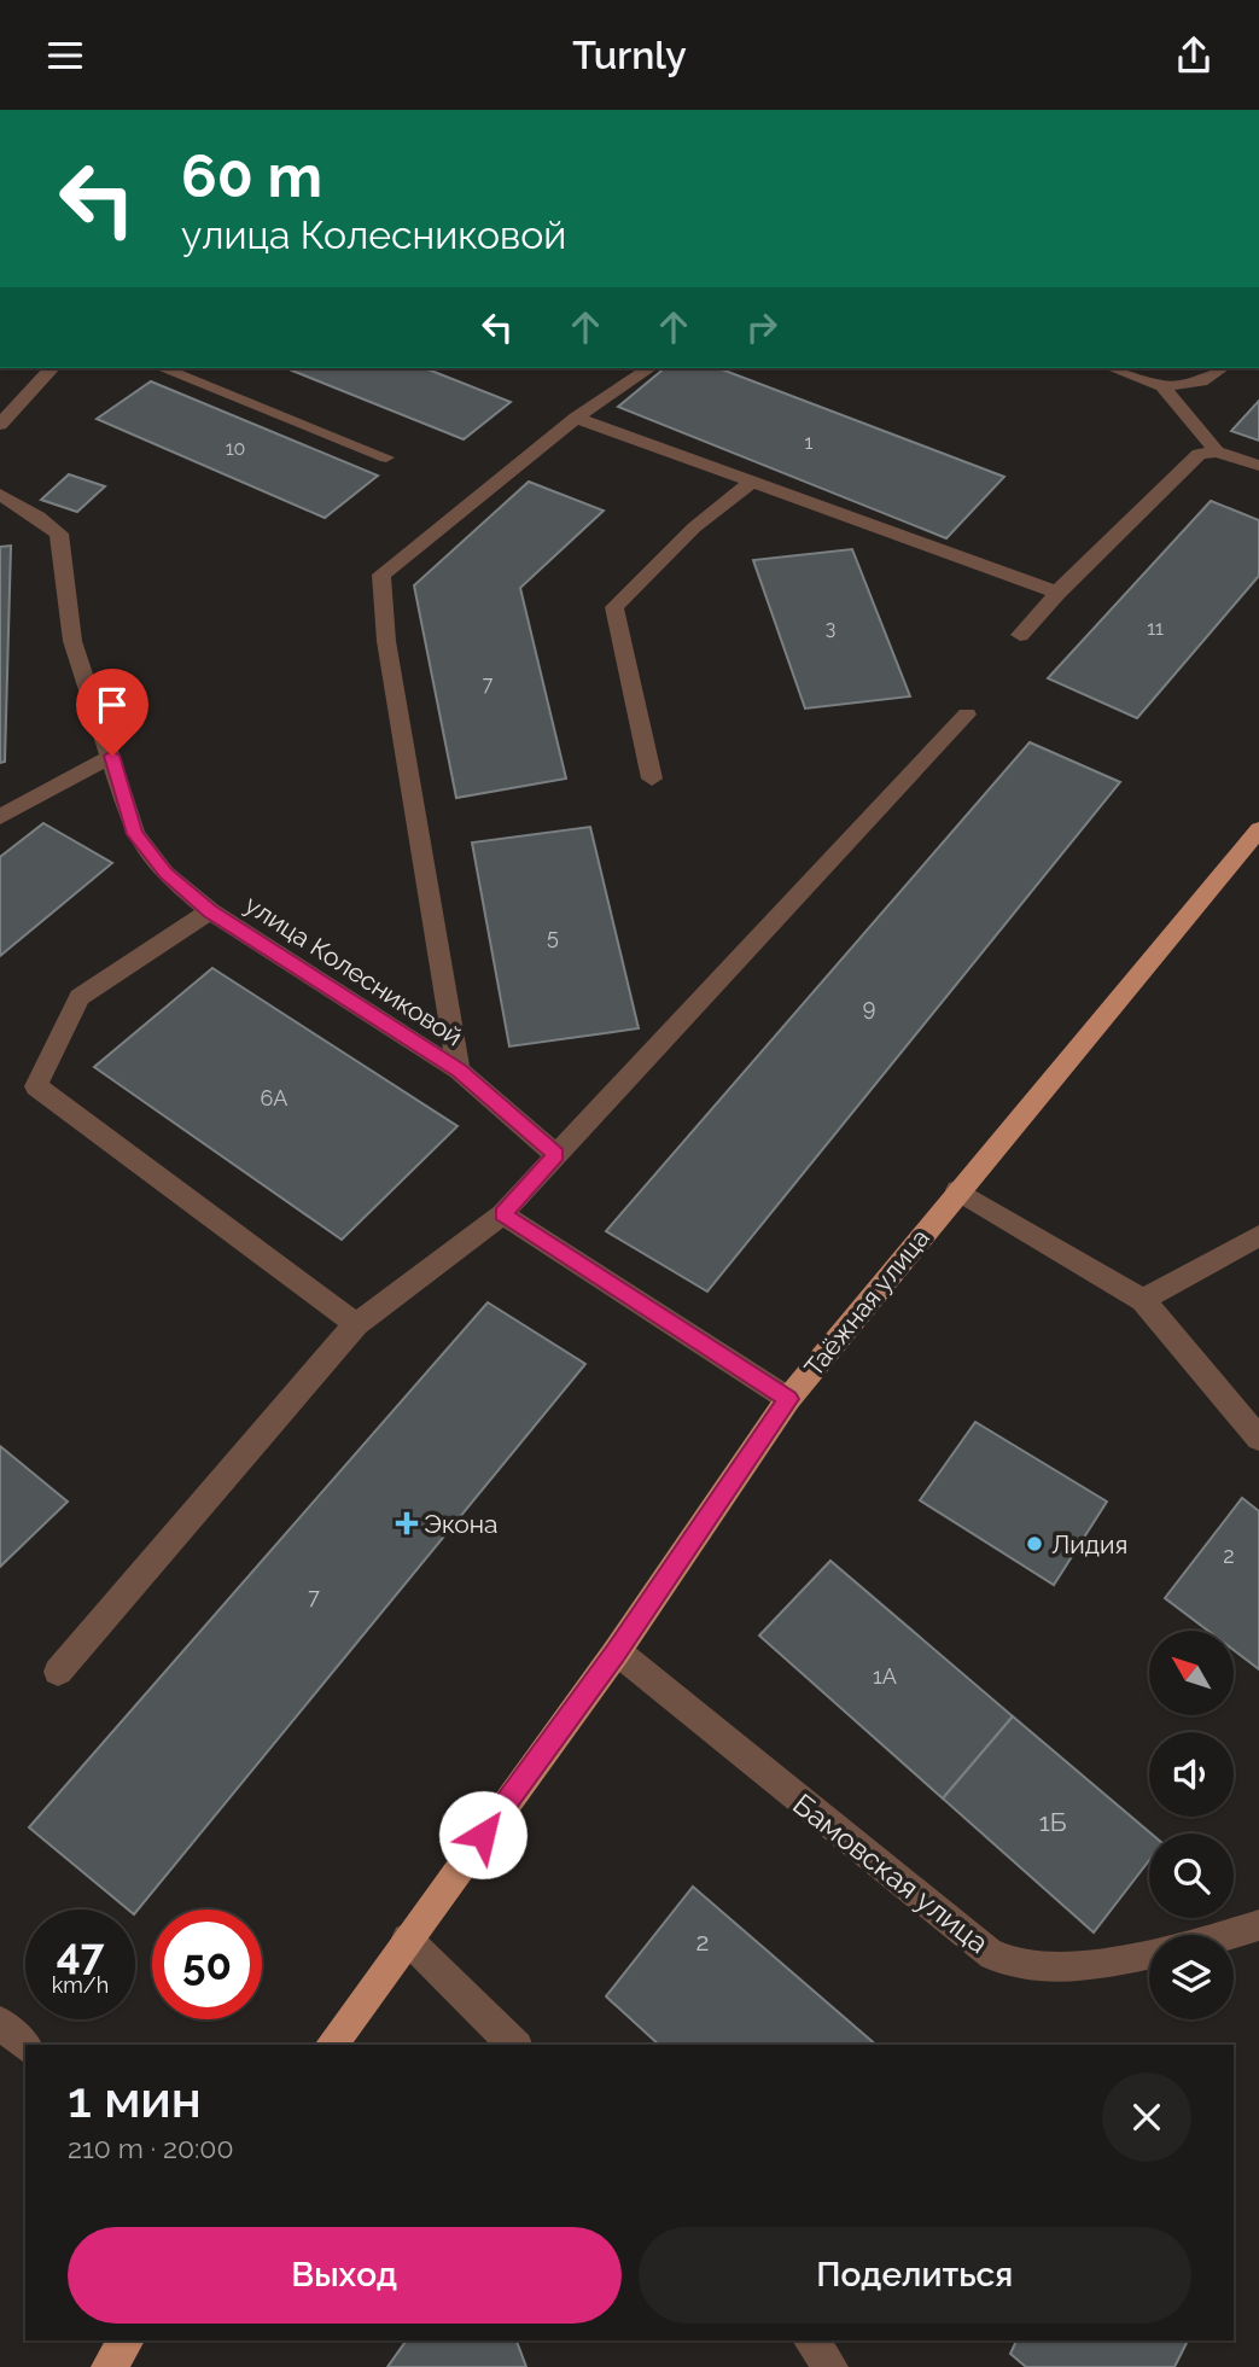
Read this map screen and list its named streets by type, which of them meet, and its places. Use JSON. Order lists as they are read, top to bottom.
{
  "streets": {
    "main road": ["Таёжная улица"],
    "street": ["улица Колесниковой", "Бамовская улица"]
  },
  "crossings": [
    ["Таёжная улица", "Бамовская улица"]
  ],
  "places": {
    "health": ["Экона"],
    "other": ["Лидия"]
  },
  "house_numbers": [
    "1",
    "10",
    "3",
    "11",
    "7",
    "5",
    "9",
    "6А",
    "2",
    "7",
    "1А",
    "1Б",
    "2"
  ],
  "north": "top left",
  "page": {
    "header": "Turnly",
    "turn": ["60 m", "улица Колесниковой"],
    "speed": "47 km/h",
    "limit": "50",
    "heading": ["1 мин", "210 m · 20:00"],
    "buttons": ["Выход", "Поделиться"]
  }
}
